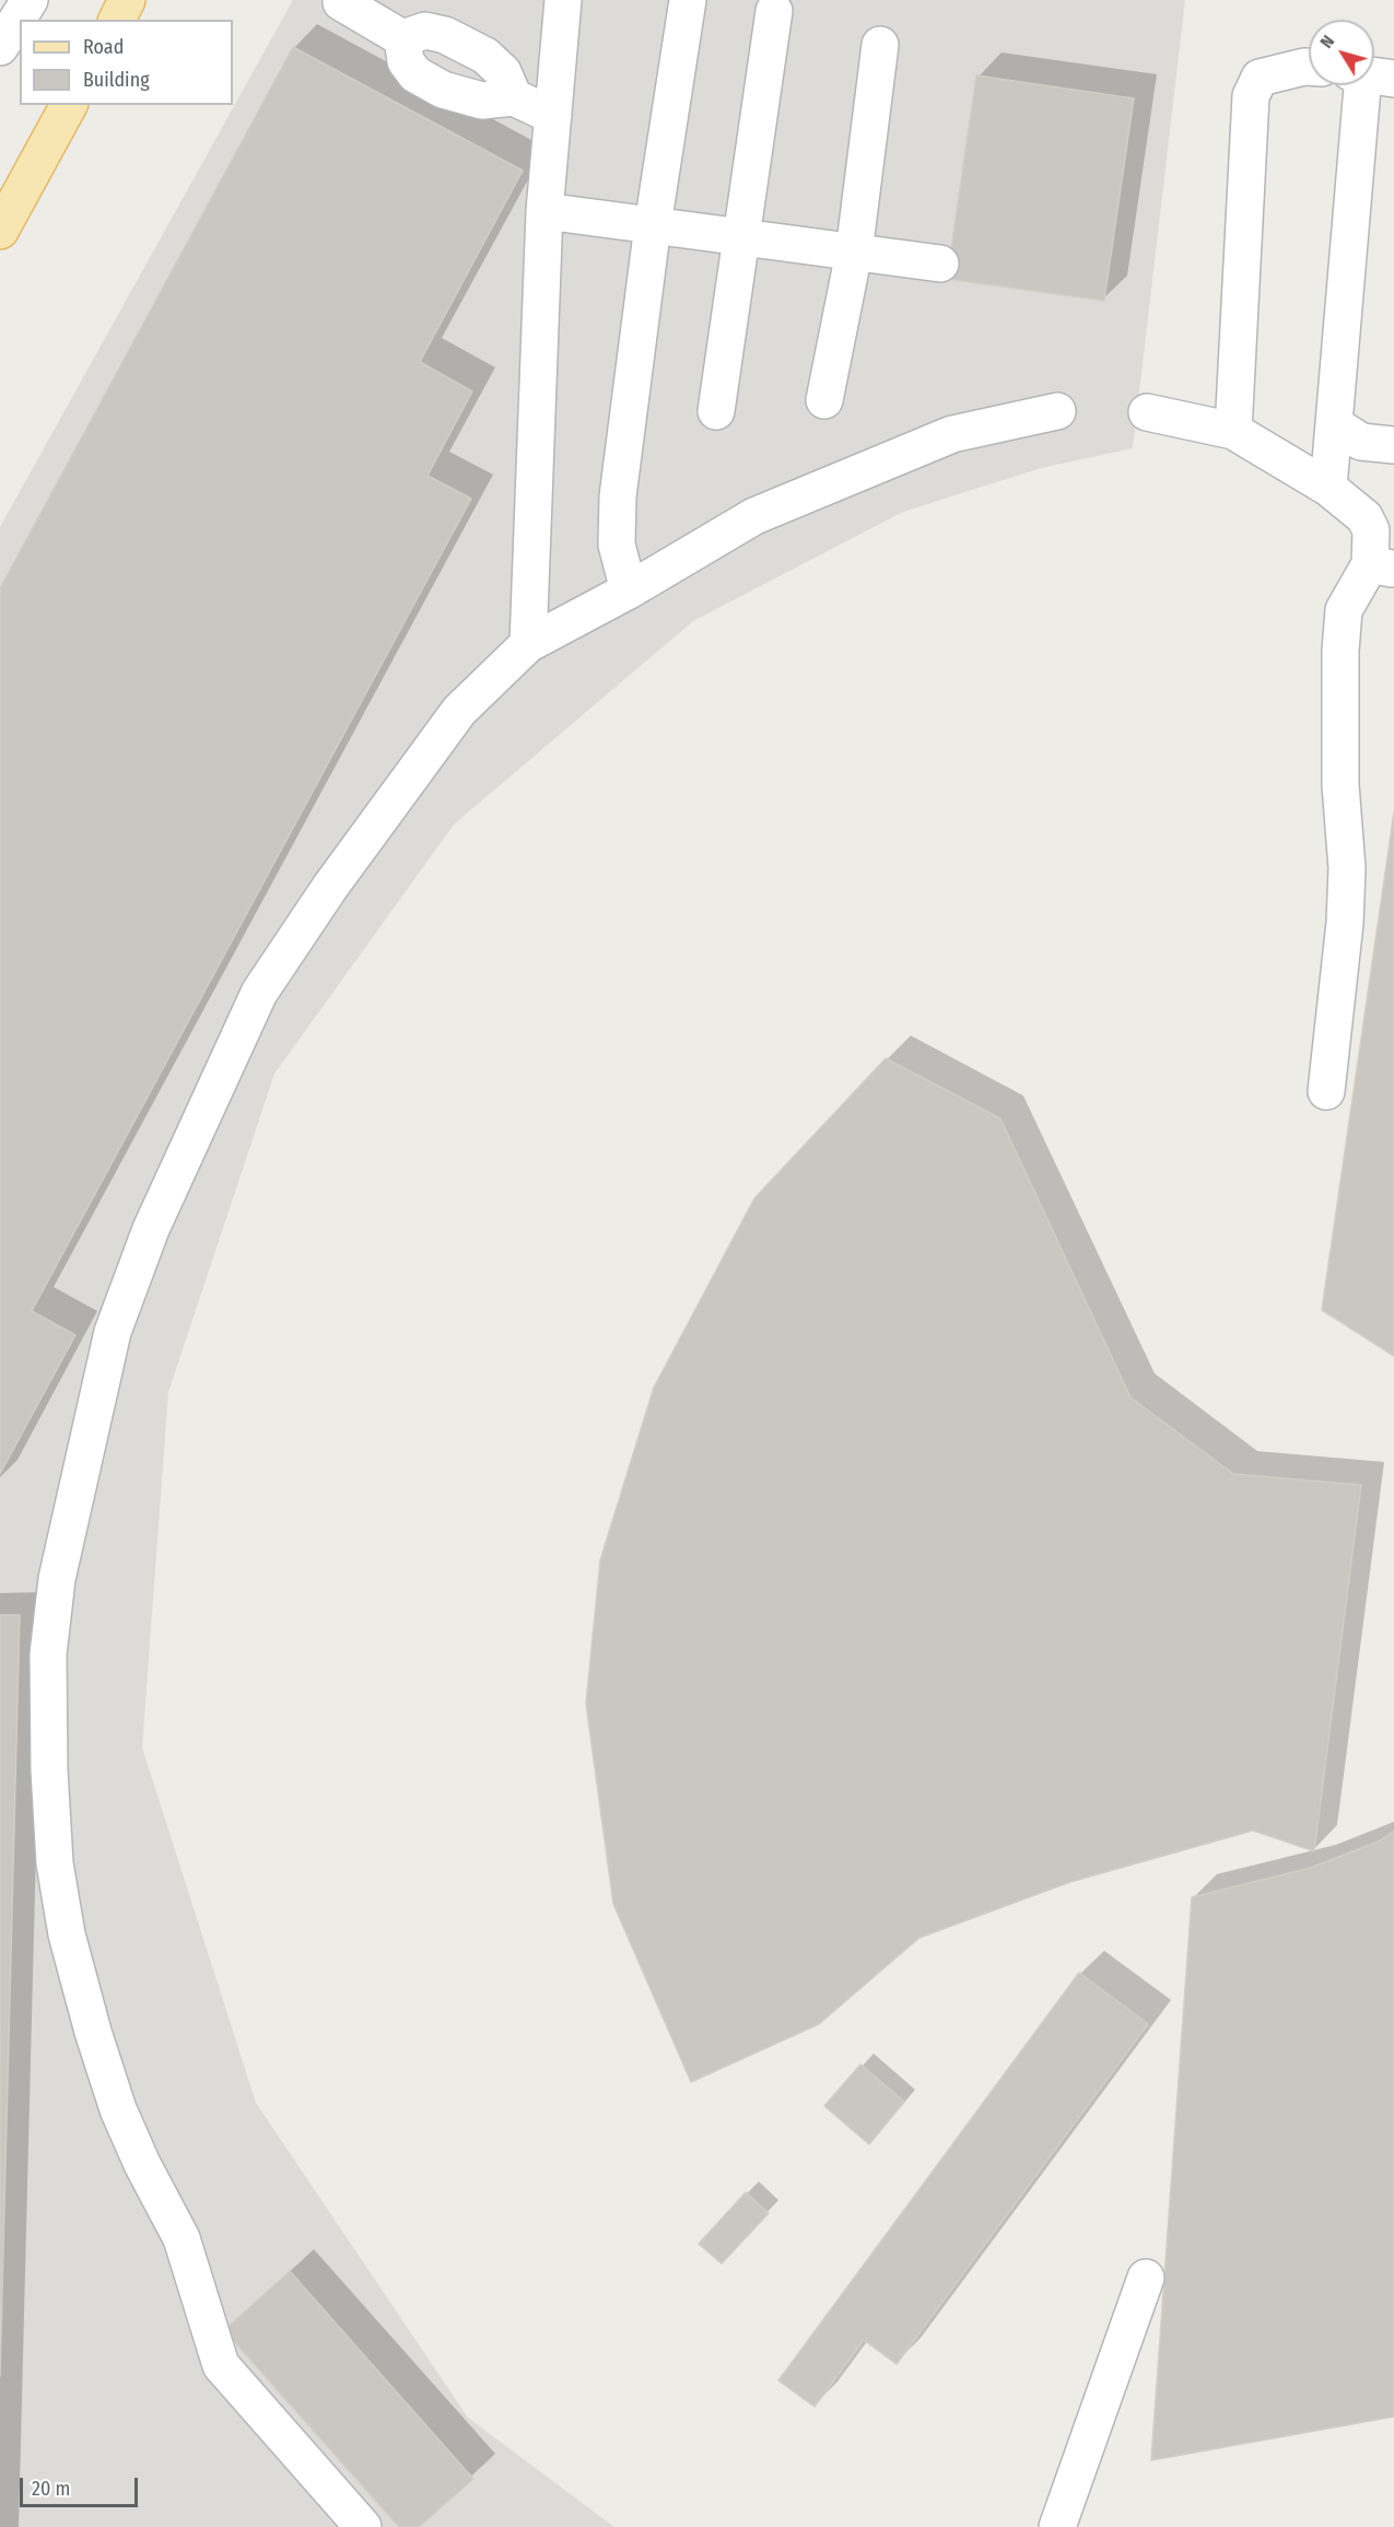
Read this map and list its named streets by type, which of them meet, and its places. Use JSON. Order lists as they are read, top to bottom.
{
  "legend": ["Road", "Building"],
  "scale_bar": "20 m",
  "north": "top left"
}
